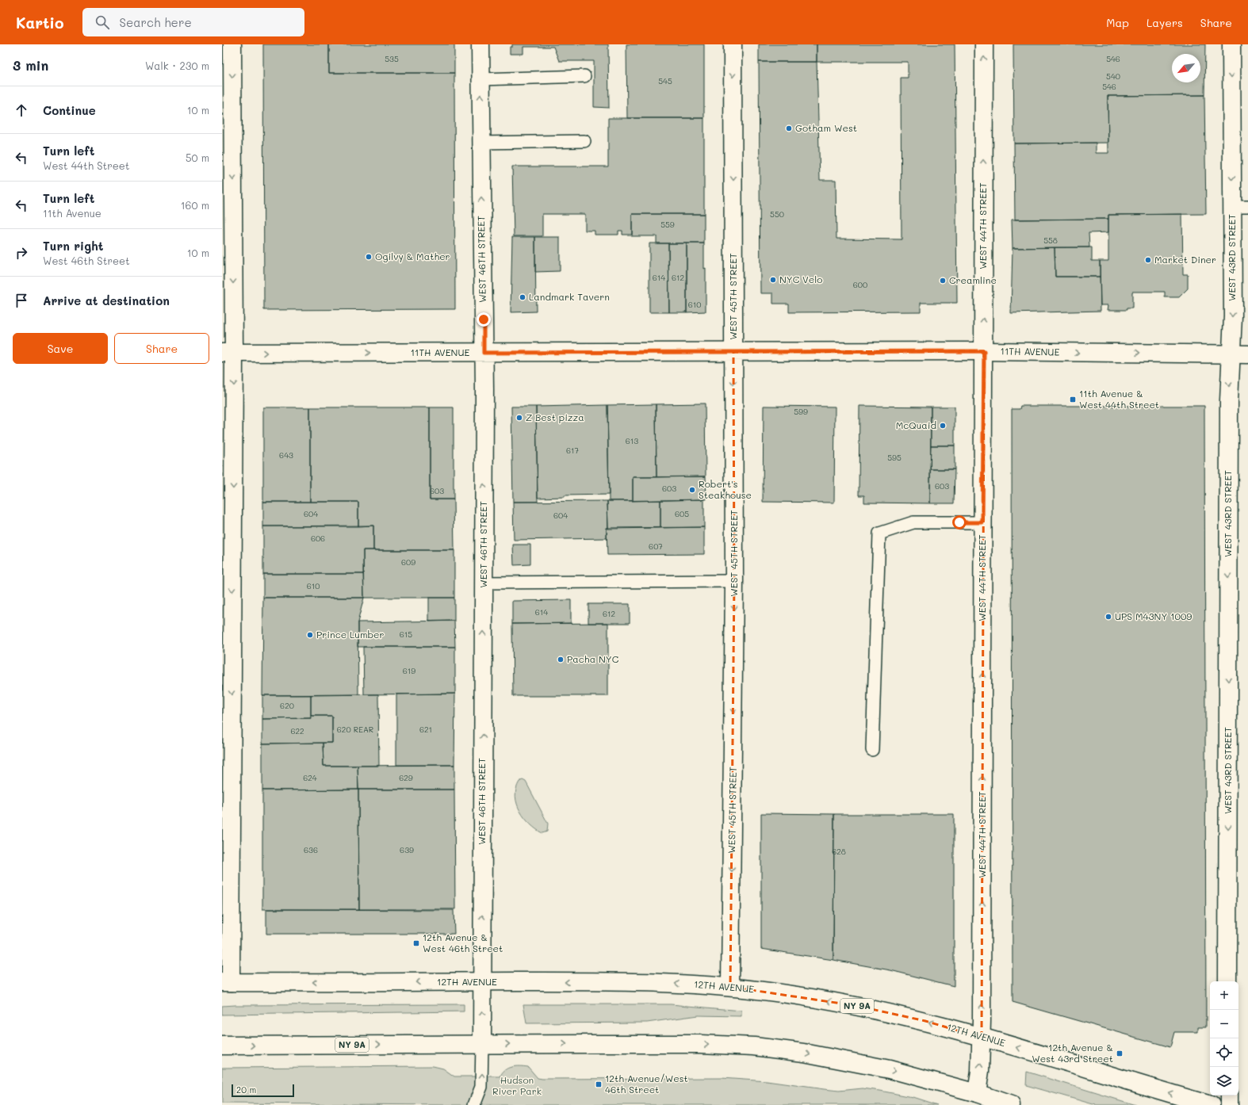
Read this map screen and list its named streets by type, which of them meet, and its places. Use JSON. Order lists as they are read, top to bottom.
{
  "streets": {
    "main road": [
      "WEST 44TH STREET",
      "WEST 43RD STREET",
      "WEST 46TH STREET",
      "WEST 45TH STREET",
      "11TH AVENUE",
      "12TH AVENUE",
      "NY 9A"
    ]
  },
  "crossings": [
    ["WEST 44TH STREET", "11TH AVENUE"],
    ["WEST 44TH STREET", "12TH AVENUE"],
    ["WEST 44TH STREET", "NY 9A"],
    ["WEST 43RD STREET", "11TH AVENUE"],
    ["WEST 46TH STREET", "11TH AVENUE"],
    ["WEST 46TH STREET", "12TH AVENUE"],
    ["WEST 46TH STREET", "NY 9A"],
    ["WEST 45TH STREET", "11TH AVENUE"],
    ["WEST 45TH STREET", "12TH AVENUE"]
  ],
  "one_way": [
    "WEST 44TH STREET",
    "WEST 43RD STREET",
    "WEST 46TH STREET",
    "WEST 45TH STREET",
    "11TH AVENUE"
  ],
  "parks": ["Hudson River Park"],
  "places": {
    "other": [
      "Gotham West",
      "Ogilvy & Mather",
      "Market Diner",
      "NYC Velo",
      "Creamline",
      "Landmark Tavern",
      "Z Best pizza",
      "McQuaid",
      "Robert's Steakhouse",
      "UPS M43NY 1009",
      "Prince Lumber",
      "Pacha NYC"
    ],
    "transit": [
      "11th Avenue & West 44th Street",
      "12th Avenue & West 46th Street",
      "12th Avenue & West 43rd Street",
      "12th Avenue/West 46th Street"
    ]
  },
  "house_numbers": [
    "535",
    "546",
    "540",
    "545",
    "546",
    "550",
    "559",
    "558",
    "614",
    "612",
    "600",
    "610",
    "599",
    "613",
    "617",
    "643",
    "595",
    "603",
    "603",
    "603",
    "604",
    "605",
    "604",
    "606",
    "607",
    "609",
    "610",
    "614",
    "612",
    "615",
    "619",
    "620",
    "620 REAR",
    "621",
    "622",
    "624",
    "629",
    "636",
    "639",
    "628"
  ],
  "scale_bar": "20 m",
  "north": "bottom left",
  "page": {
    "header": "Kartio",
    "search": "Search here",
    "nav": ["Map", "Layers", "Share"],
    "heading": ["3 min", "Walk · 230 m"],
    "list": [
      ["Continue", "10 m"],
      ["Turn left", "West 44th Street", "50 m"],
      ["Turn left", "11th Avenue", "160 m"],
      ["Turn right", "West 46th Street", "10 m"],
      "Arrive at destination"
    ],
    "buttons": ["Save", "Share"],
    "map_buttons": ["+", "−"],
    "scale": "20 m"
  }
}
